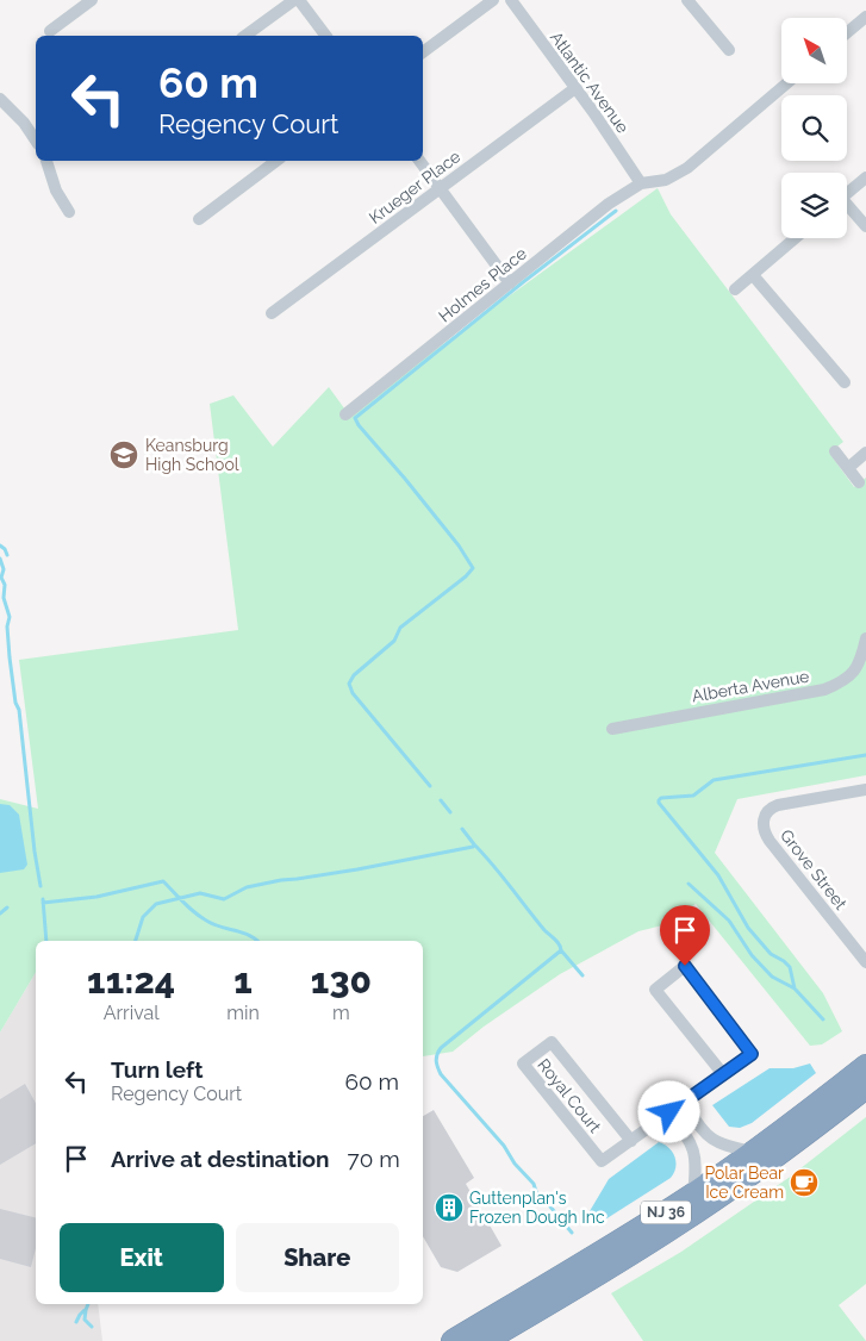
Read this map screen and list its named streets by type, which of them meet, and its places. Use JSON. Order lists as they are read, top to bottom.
{
  "streets": {
    "highway": ["NJ 36"],
    "street": [
      "Atlantic Avenue",
      "Krueger Place",
      "Holmes Place",
      "Alberta Avenue",
      "Grove Street",
      "Royal Court"
    ]
  },
  "crossings": [
    ["Atlantic Avenue", "Krueger Place"],
    ["Atlantic Avenue", "Holmes Place"]
  ],
  "places": {
    "school or university": ["Keansburg High School"],
    "cafe": ["Polar Bear Ice Cream"],
    "building": ["Guttenplan's Frozen Dough Inc"]
  },
  "north": "top left",
  "page": {
    "turn": ["60 m", "Regency Court"],
    "eta": [
      "11:24",
      "Arrival",
      "1",
      "min",
      "130",
      "m"
    ],
    "list": [
      {
        "name": "Turn left",
        "note": "Regency Court",
        "value": "60 m"
      },
      {
        "name": "Arrive at destination",
        "value": "70 m"
      }
    ],
    "buttons": ["Exit", "Share"]
  }
}
